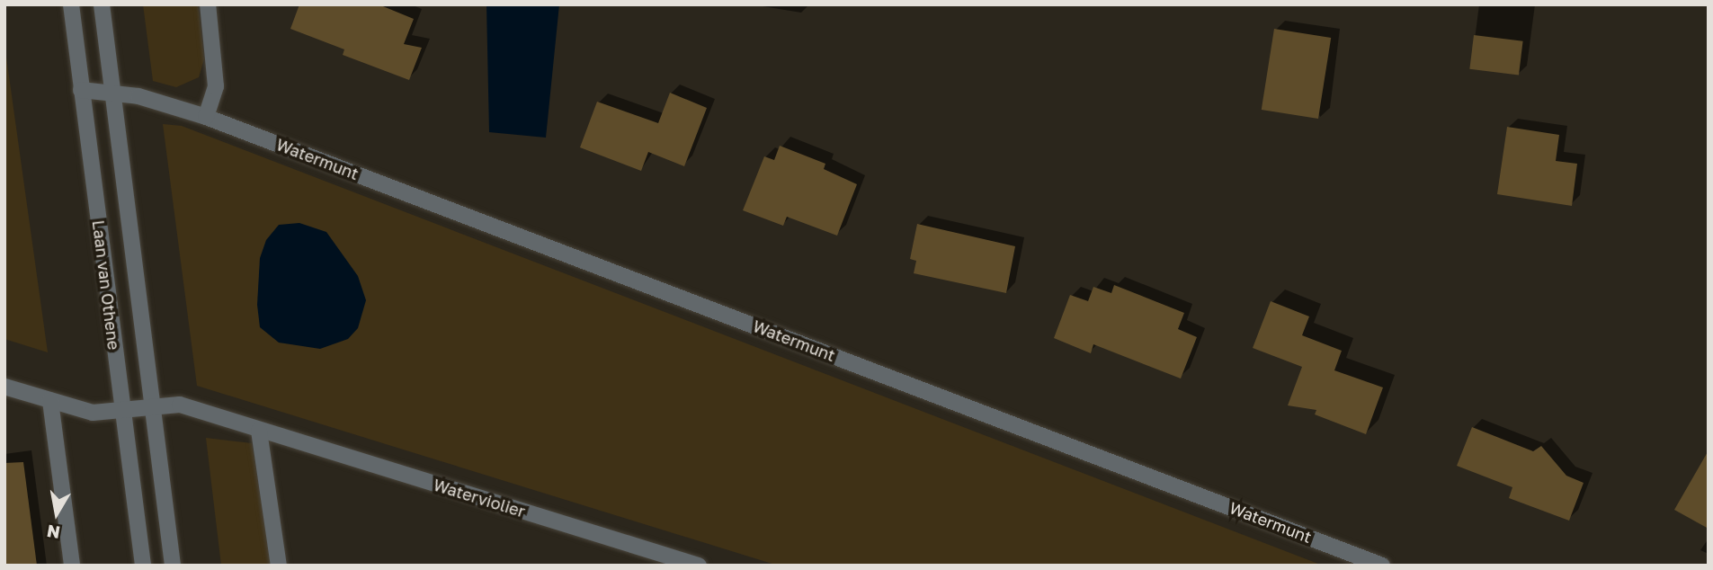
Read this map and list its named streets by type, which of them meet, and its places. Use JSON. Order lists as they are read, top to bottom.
{
  "streets": {
    "street": ["Watermunt", "Laan van Othene", "Waterviolier"]
  },
  "crossings": [
    ["Watermunt", "Laan van Othene"],
    ["Laan van Othene", "Waterviolier"]
  ],
  "north": "bottom"
}
